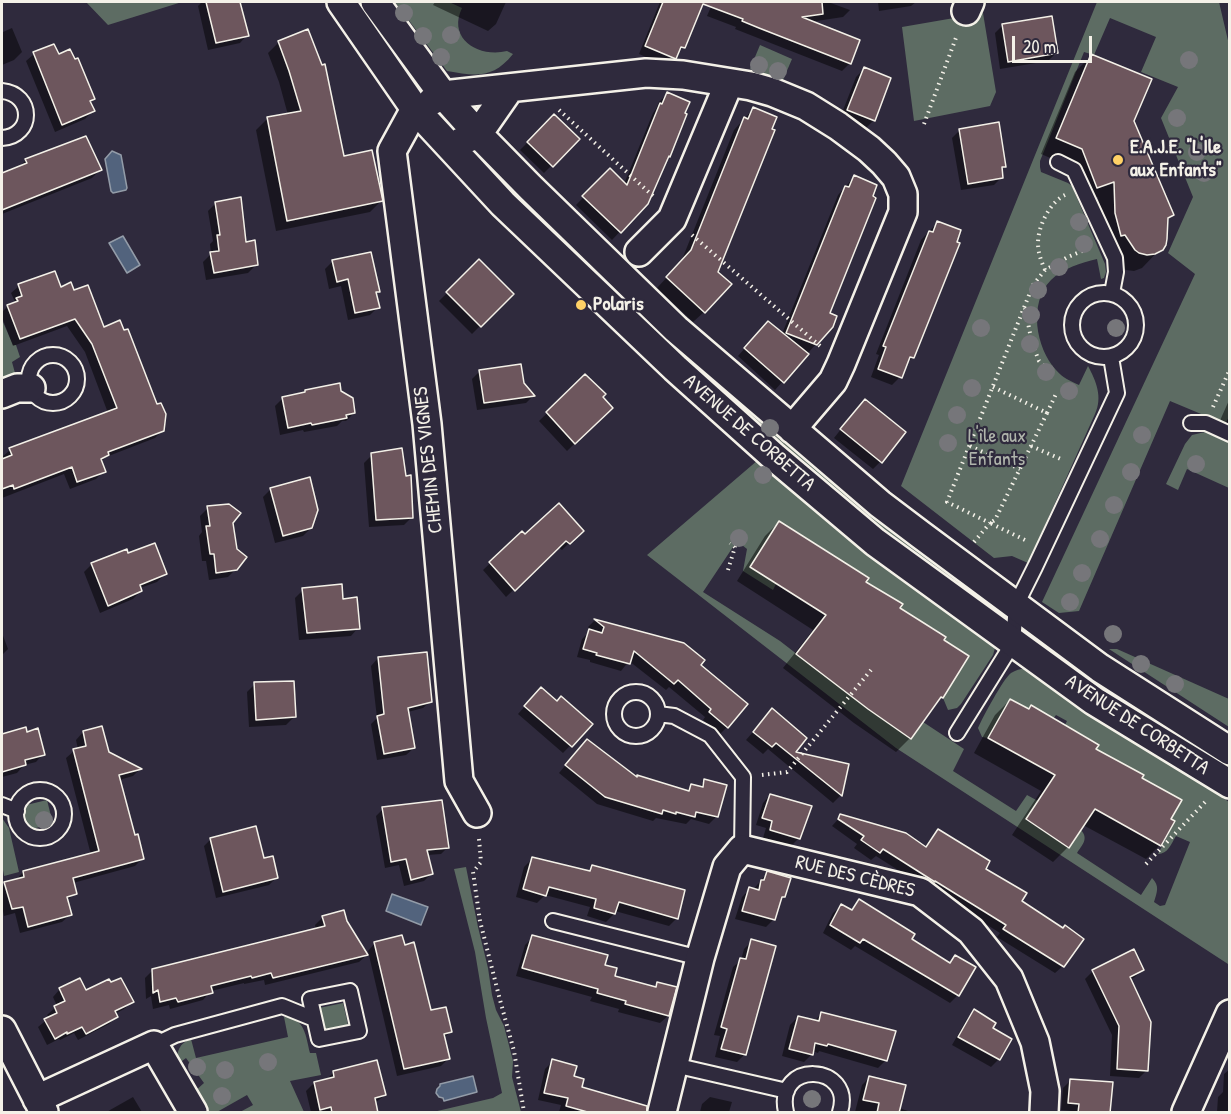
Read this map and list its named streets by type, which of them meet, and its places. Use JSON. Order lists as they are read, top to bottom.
{
  "streets": {
    "street": ["AVENUE DE CORBETTA", "CHEMIN DES VIGNES", "RUE DES CÈDRES"]
  },
  "crossings": [
    ["AVENUE DE CORBETTA", "CHEMIN DES VIGNES"]
  ],
  "parks": ["L'île aux Enfants"],
  "places": ["E.A.J.E. \"L'Ile aux Enfants\"", "Polaris"],
  "scale_bar": "20 m"
}
